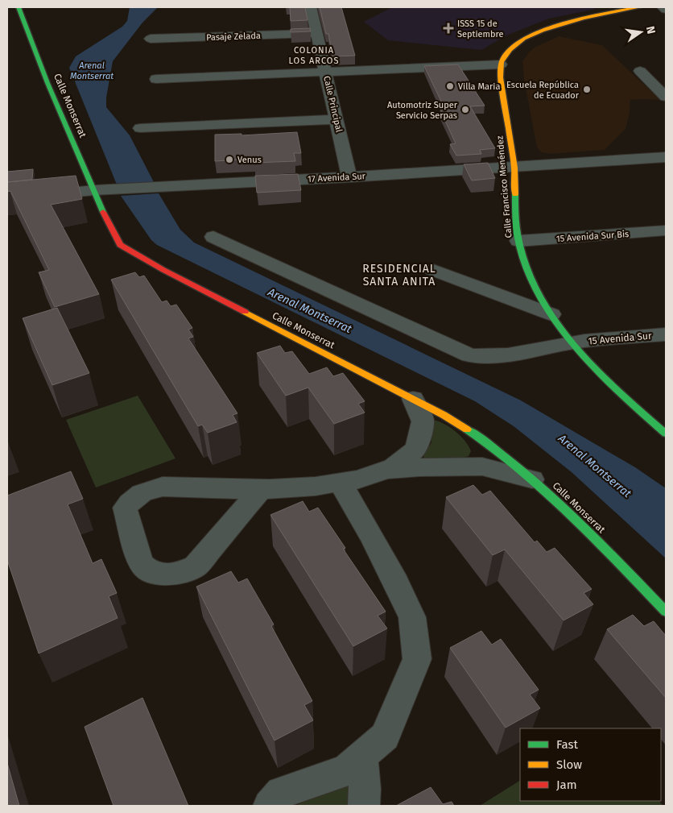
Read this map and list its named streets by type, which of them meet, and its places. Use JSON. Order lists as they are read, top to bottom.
{
  "streets": {
    "street": [
      "Pasaje Zelada",
      "Calle Principal",
      "Calle Monserrat",
      "17 Avenida Sur",
      "Calle Francisco Menéndez",
      "15 Avenida Sur Bis",
      "15 Avenida Sur"
    ]
  },
  "crossings": [
    ["Pasaje Zelada", "Calle Principal"],
    ["Calle Principal", "17 Avenida Sur"],
    ["Calle Monserrat", "17 Avenida Sur"],
    ["17 Avenida Sur", "Calle Francisco Menéndez"],
    ["Calle Francisco Menéndez", "15 Avenida Sur Bis"],
    ["Calle Francisco Menéndez", "15 Avenida Sur"]
  ],
  "districts": ["COLONIA LOS ARCOS", "RESIDENCIAL SANTA ANITA"],
  "water": ["Arenal Montserrat"],
  "places": {
    "health": ["ISSS 15 de Septiembre"],
    "other": [
      "Villa Maria",
      "Escuela República de Ecuador",
      "Automotriz Super Servicio Serpas",
      "Venus"
    ]
  },
  "legend": ["Fast", "Slow", "Jam"],
  "north": "right"
}
